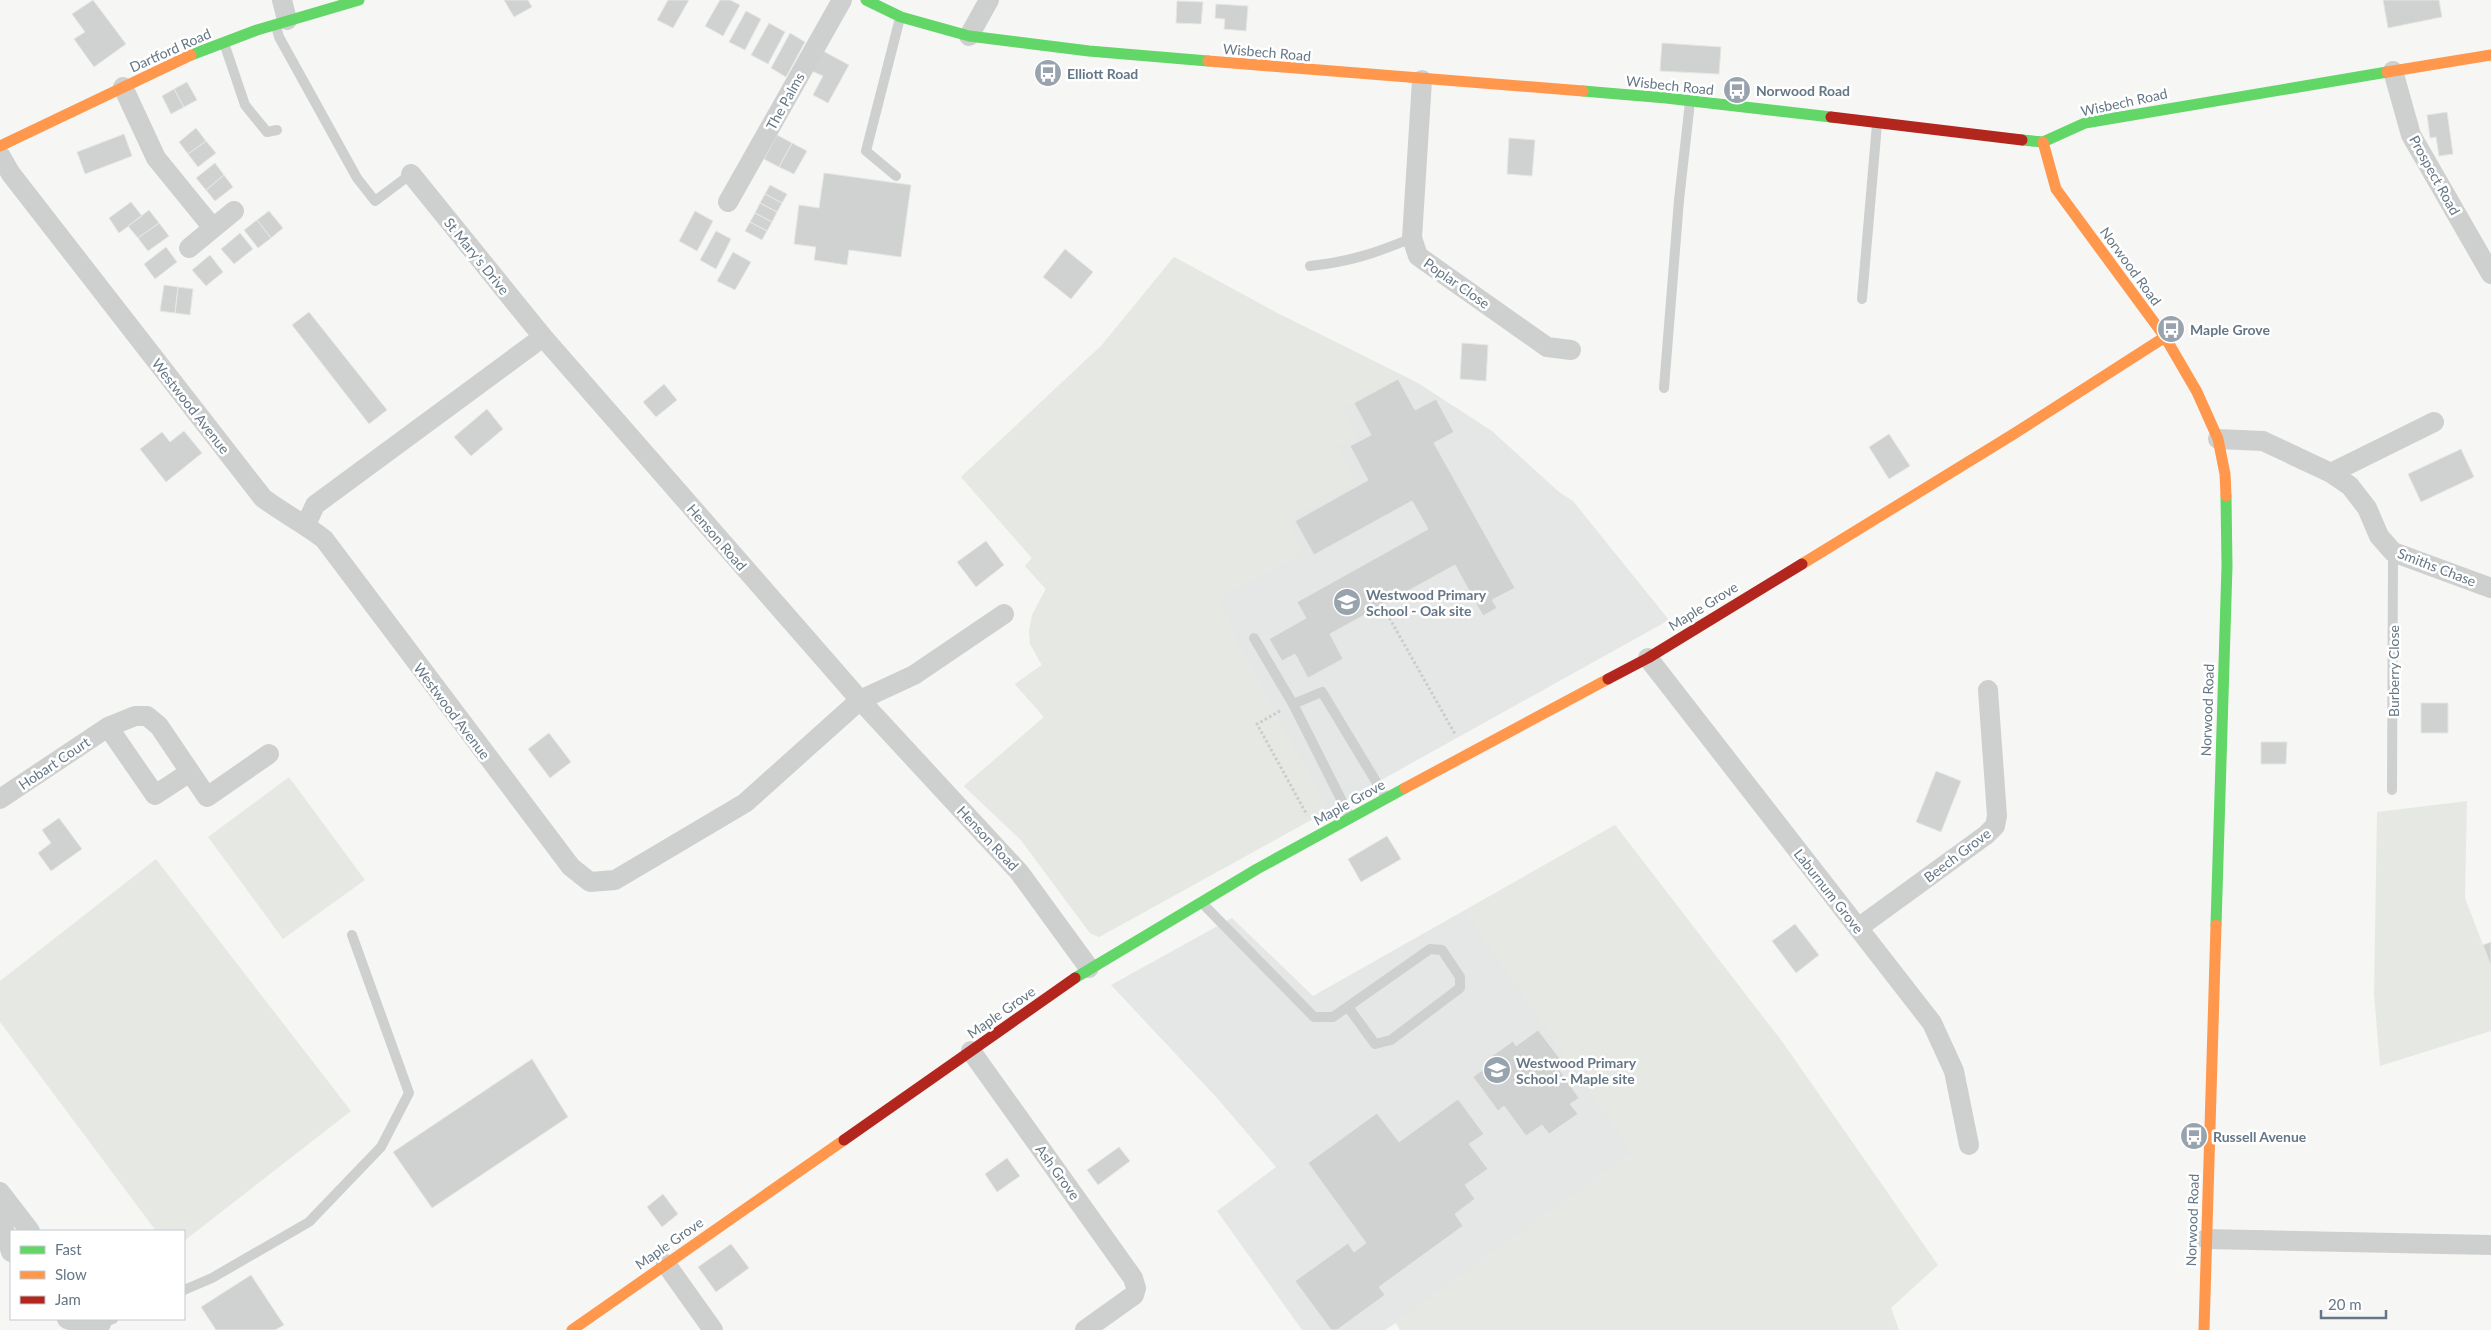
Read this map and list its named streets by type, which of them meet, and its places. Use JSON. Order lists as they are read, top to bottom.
{
  "streets": {
    "street": [
      "Dartford Road",
      "Wisbech Road",
      "The Palms",
      "Prospect Road",
      "St Mary's Drive",
      "Norwood Road",
      "Poplar Close",
      "Westwood Avenue",
      "Henson Road",
      "Smiths Chase",
      "Maple Grove",
      "Hobart Court",
      "Beech Grove",
      "Laburnum Grove",
      "Ash Grove"
    ],
    "lane": ["Burberry Close"]
  },
  "crossings": [
    ["Wisbech Road", "Prospect Road"],
    ["Wisbech Road", "Norwood Road"],
    ["St Mary's Drive", "Henson Road"],
    ["Norwood Road", "Smiths Chase"],
    ["Norwood Road", "Maple Grove"],
    ["Westwood Avenue", "Henson Road"],
    ["Henson Road", "Maple Grove"],
    ["Smiths Chase", "Burberry Close"],
    ["Maple Grove", "Laburnum Grove"],
    ["Maple Grove", "Ash Grove"],
    ["Beech Grove", "Laburnum Grove"]
  ],
  "places": {
    "bus stop": [
      "Elliott Road",
      "Norwood Road",
      "Maple Grove",
      "Russell Avenue"
    ],
    "school or university": ["Westwood Primary School - Oak site", "Westwood Primary School - Maple site"]
  },
  "legend": ["Fast", "Slow", "Jam"],
  "scale_bar": "20 m"
}
